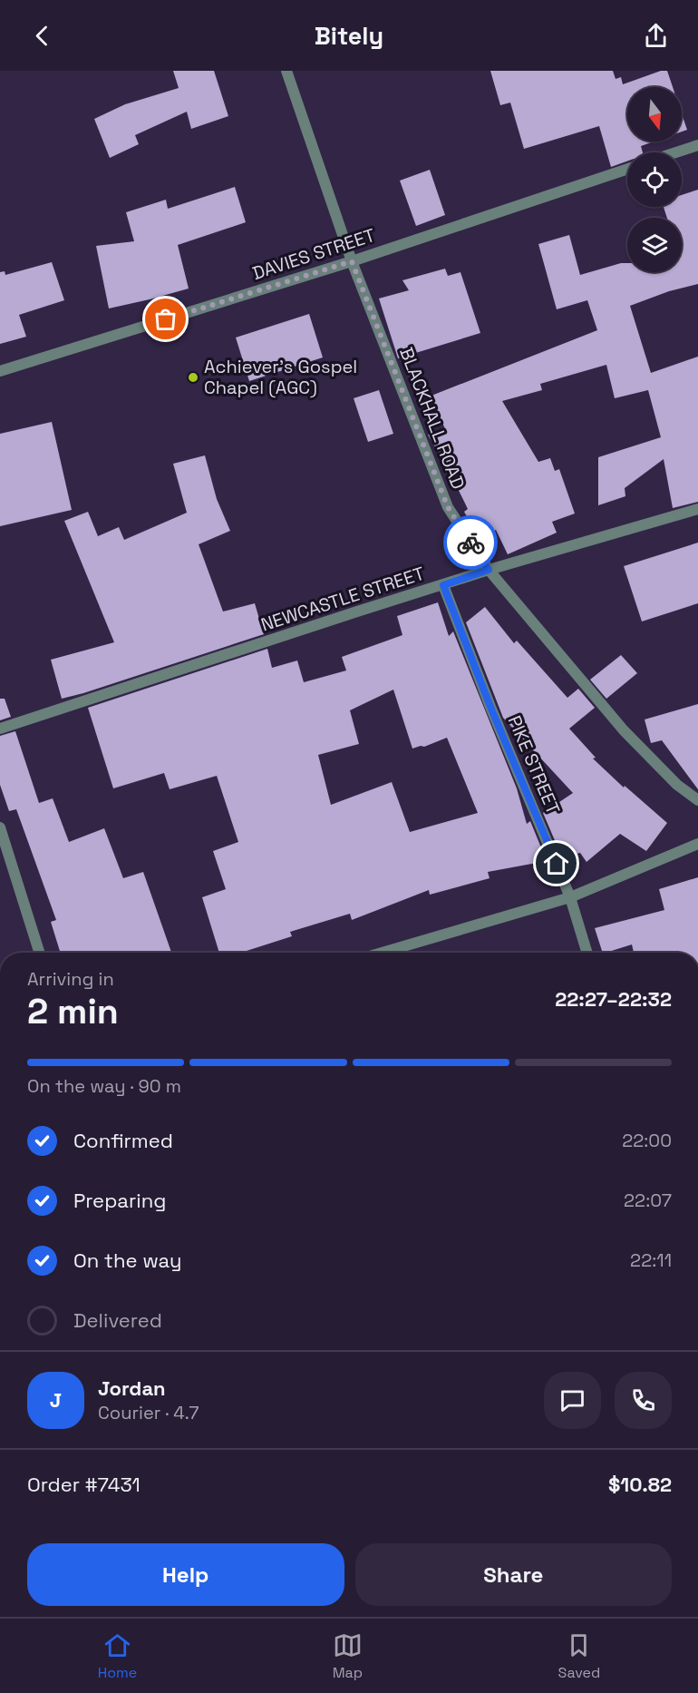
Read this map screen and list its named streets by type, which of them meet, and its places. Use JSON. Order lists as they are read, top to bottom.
{
  "streets": {
    "street": [
      "DAVIES STREET",
      "BLACKHALL ROAD",
      "NEWCASTLE STREET",
      "PIKE STREET"
    ]
  },
  "crossings": [
    ["DAVIES STREET", "BLACKHALL ROAD"],
    ["BLACKHALL ROAD", "NEWCASTLE STREET"],
    ["NEWCASTLE STREET", "PIKE STREET"]
  ],
  "places": ["Achiever's Gospel Chapel (AGC)"],
  "north": "bottom",
  "page": {
    "header": "Bitely",
    "heading": ["2 min", "Arriving in", "22:27–22:32"],
    "panel": [
      "Jordan",
      "Courier · 4.7",
      "Order #7431",
      "$10.82"
    ],
    "bar": "On the way · 90 m",
    "list": [
      ["Confirmed", "22:00"],
      ["Preparing", "22:07"],
      ["On the way", "22:11"],
      "Delivered"
    ],
    "round": "J",
    "buttons": ["Help", "Share"],
    "tabs": ["Home", "Map", "Saved"]
  }
}
